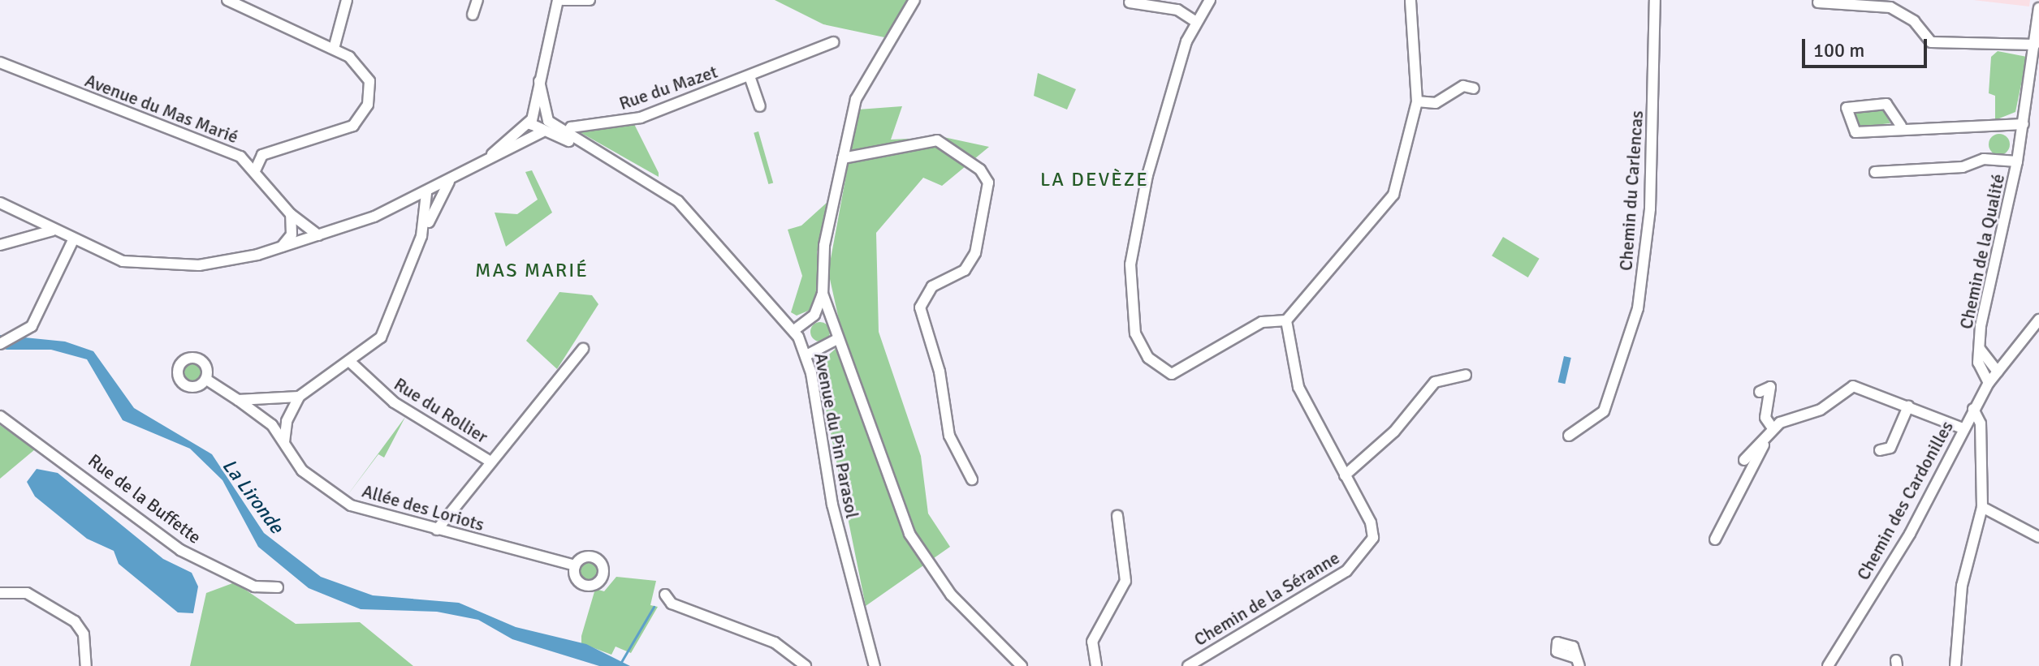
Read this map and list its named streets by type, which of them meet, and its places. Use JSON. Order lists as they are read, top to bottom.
{
  "streets": {
    "street": [
      "Rue du Mazet",
      "Avenue du Mas Marié",
      "Chemin du Carlencas",
      "Chemin de la Qualité",
      "Rue du Rollier",
      "Avenue du Pin Parasol",
      "Rue de la Buffette",
      "Chemin des Cardonilles",
      "Allée des Loriots",
      "Chemin de la Séranne"
    ]
  },
  "crossings": [
    ["Rue du Mazet", "Avenue du Pin Parasol"],
    ["Chemin de la Qualité", "Chemin des Cardonilles"]
  ],
  "districts": ["LA DEVÈZE", "MAS MARIÉ"],
  "water": ["La Lironde"],
  "scale_bar": "100 m"
}
